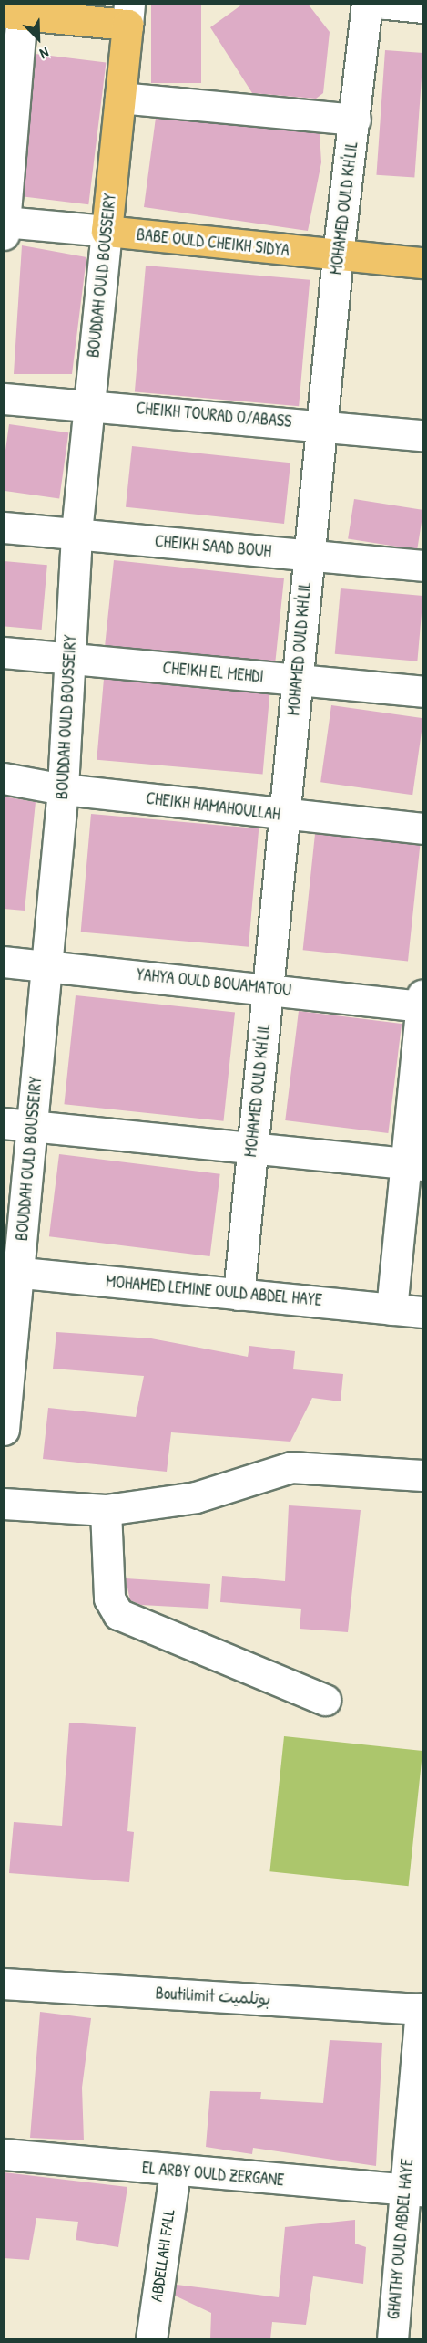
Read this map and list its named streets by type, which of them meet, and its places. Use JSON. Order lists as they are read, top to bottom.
{
  "streets": {
    "main road": ["BABE OULD CHEIKH SIDYA", "BOUDDAH OULD BOUSSEIRY"],
    "street": [
      "MOHAMED OULD KH'LIL",
      "CHEIKH TOURAD O/ABASS",
      "CHEIKH SAAD BOUH",
      "CHEIKH EL MEHDI",
      "CHEIKH HAMAHOULLAH",
      "YAHYA OULD BOUAMATOU",
      "MOHAMED LEMINE OULD ABDEL HAYE",
      "Boutilimit بوتلميت",
      "EL ARBY OULD ZERGANE",
      "GHAITHY OULD ABDEL HAYE",
      "ABDELLAHI FALL"
    ]
  },
  "crossings": [
    ["MOHAMED OULD KH'LIL", "BABE OULD CHEIKH SIDYA"],
    ["MOHAMED OULD KH'LIL", "CHEIKH TOURAD O/ABASS"],
    ["MOHAMED OULD KH'LIL", "CHEIKH SAAD BOUH"],
    ["MOHAMED OULD KH'LIL", "CHEIKH EL MEHDI"],
    ["MOHAMED OULD KH'LIL", "CHEIKH HAMAHOULLAH"],
    ["MOHAMED OULD KH'LIL", "YAHYA OULD BOUAMATOU"],
    ["MOHAMED OULD KH'LIL", "MOHAMED LEMINE OULD ABDEL HAYE"],
    ["BABE OULD CHEIKH SIDYA", "BOUDDAH OULD BOUSSEIRY"],
    ["BOUDDAH OULD BOUSSEIRY", "CHEIKH TOURAD O/ABASS"],
    ["BOUDDAH OULD BOUSSEIRY", "CHEIKH SAAD BOUH"],
    ["BOUDDAH OULD BOUSSEIRY", "CHEIKH EL MEHDI"],
    ["BOUDDAH OULD BOUSSEIRY", "CHEIKH HAMAHOULLAH"],
    ["BOUDDAH OULD BOUSSEIRY", "YAHYA OULD BOUAMATOU"],
    ["BOUDDAH OULD BOUSSEIRY", "MOHAMED LEMINE OULD ABDEL HAYE"],
    ["Boutilimit بوتلميت", "GHAITHY OULD ABDEL HAYE"],
    ["EL ARBY OULD ZERGANE", "GHAITHY OULD ABDEL HAYE"],
    ["EL ARBY OULD ZERGANE", "ABDELLAHI FALL"]
  ],
  "north": "bottom right"
}
